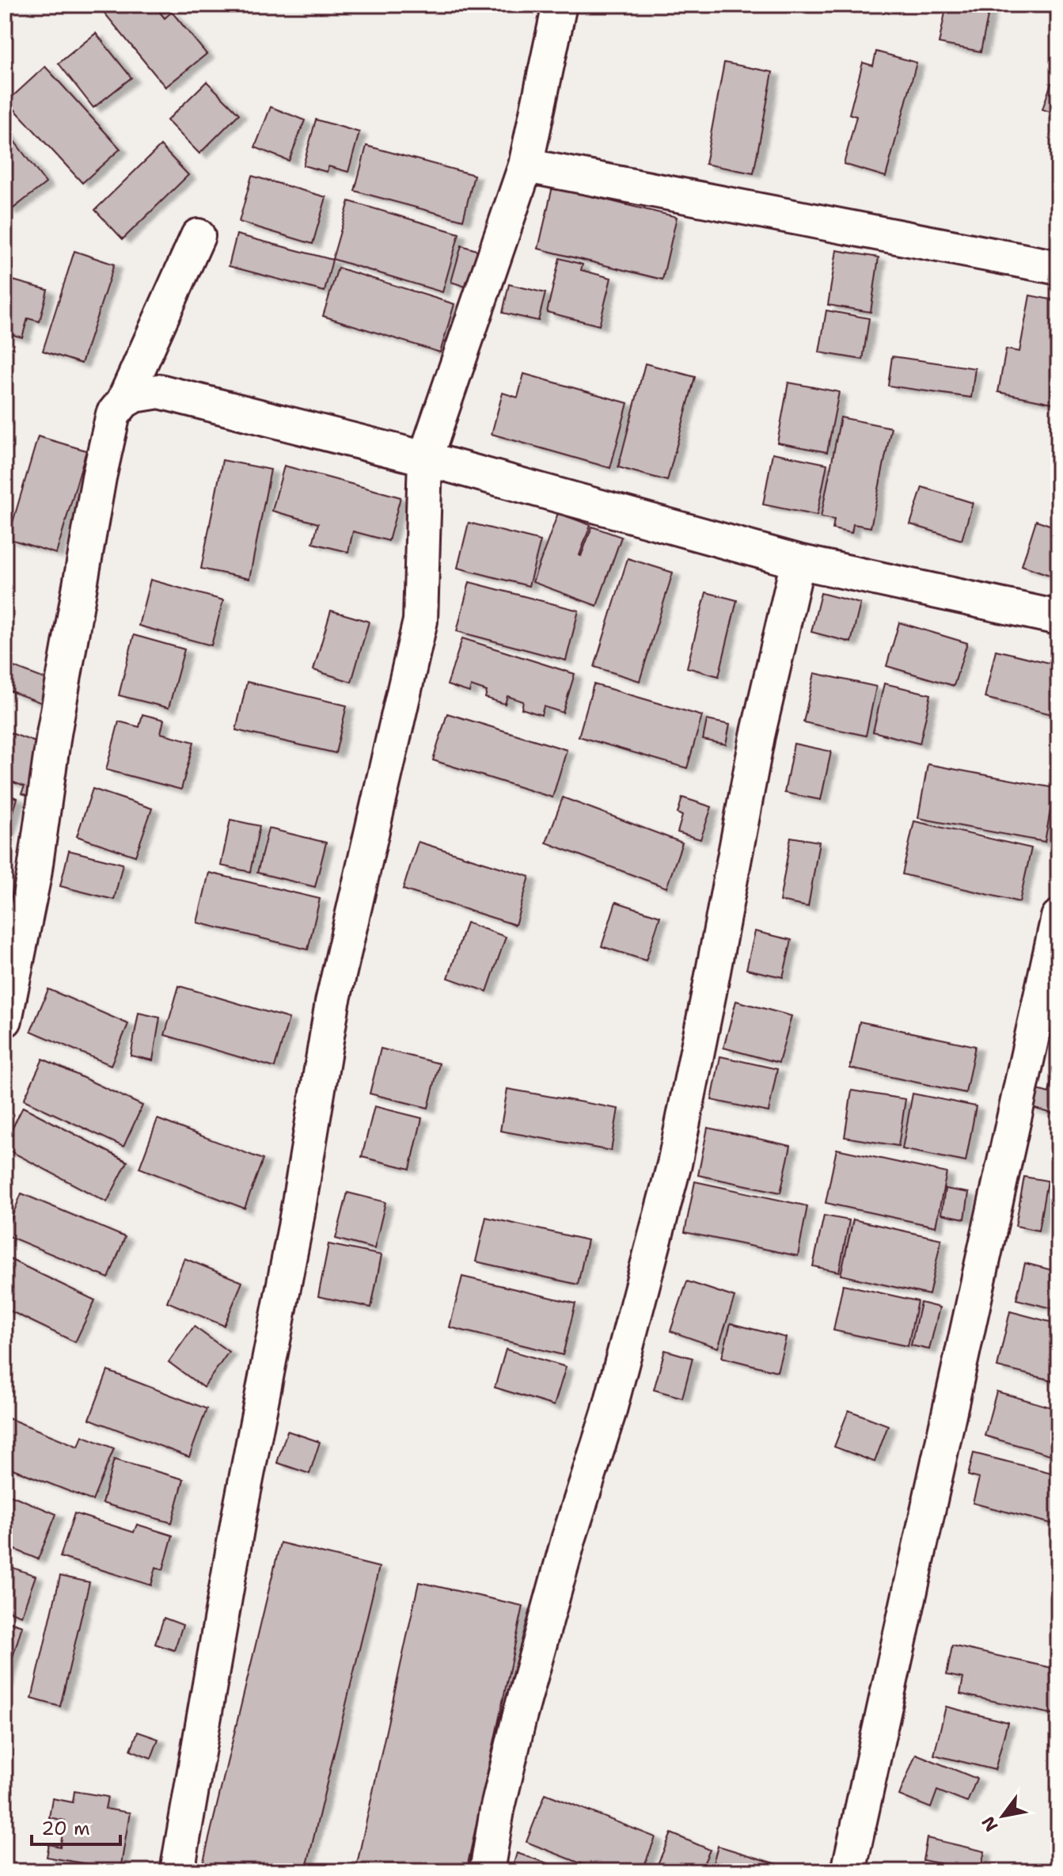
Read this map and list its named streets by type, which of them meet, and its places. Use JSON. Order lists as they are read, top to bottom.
{
  "scale_bar": "20 m",
  "north": "bottom left"
}
